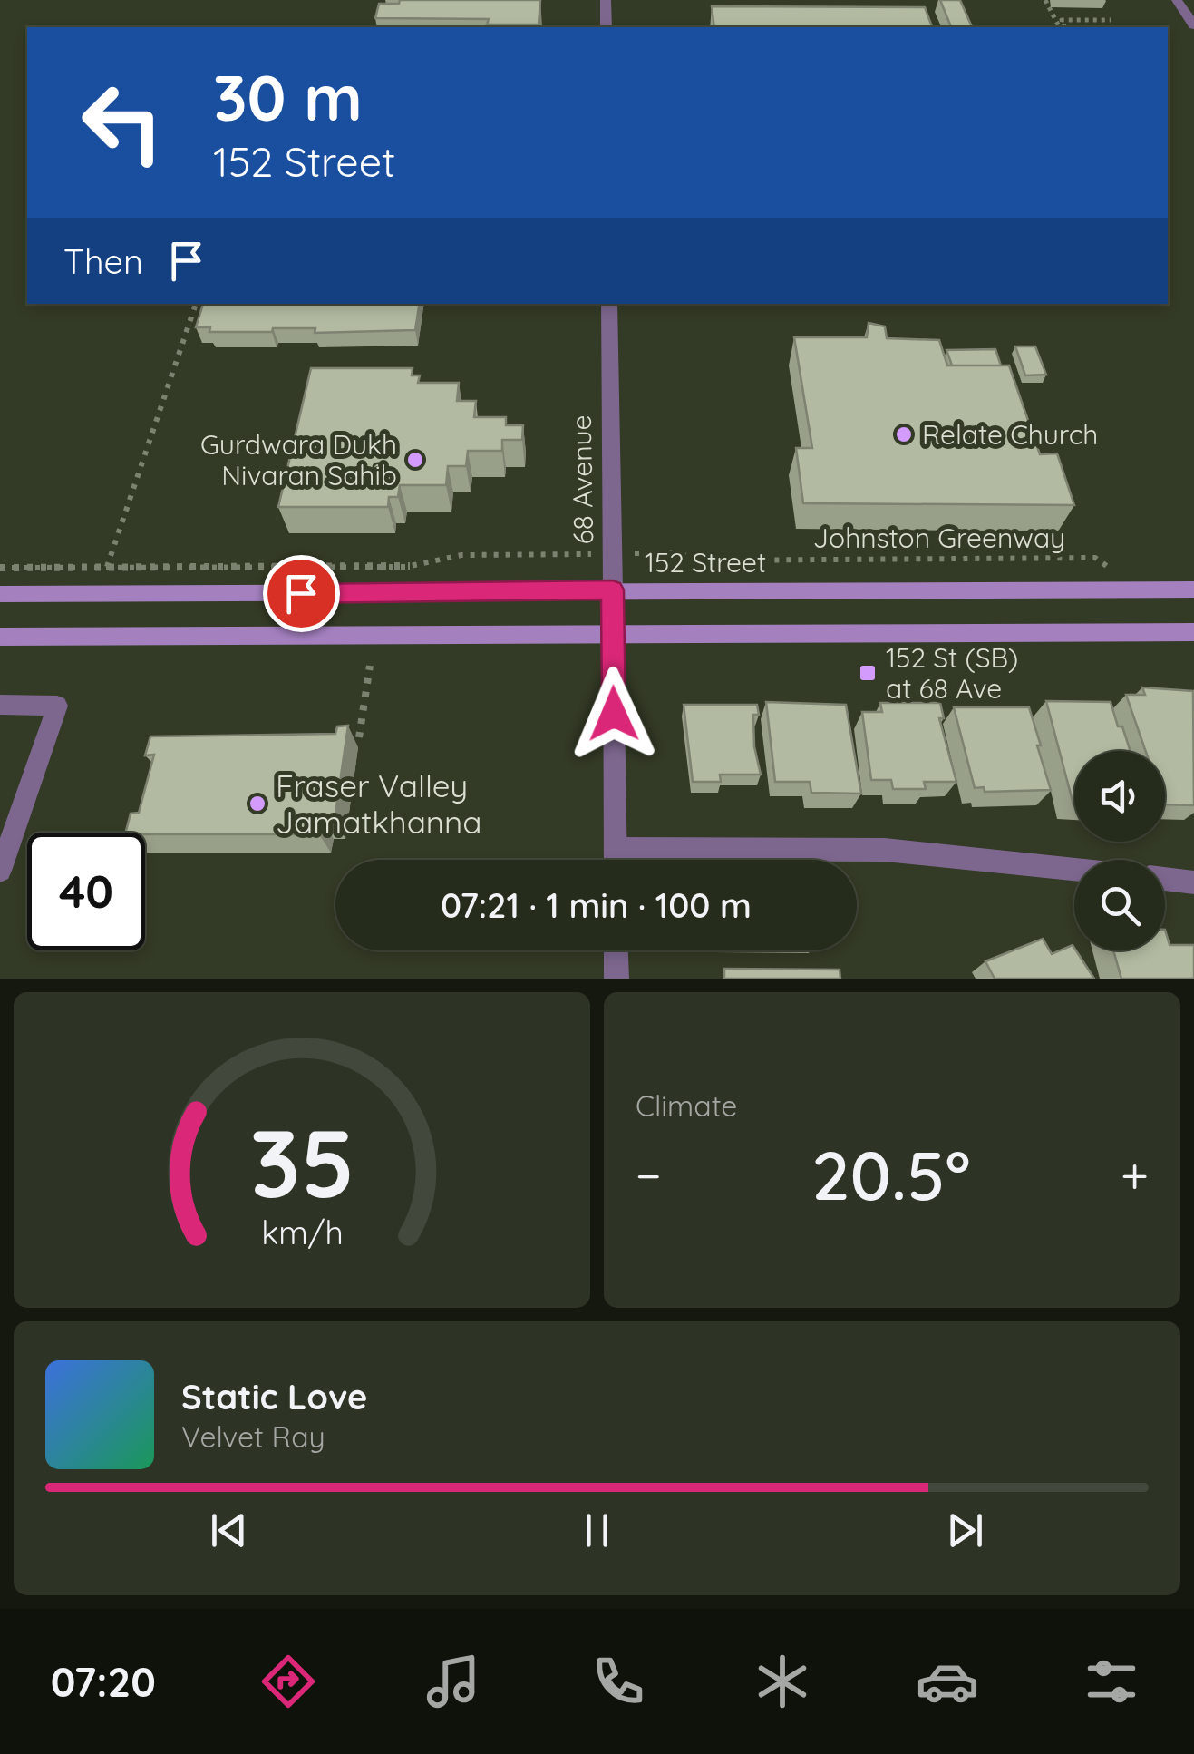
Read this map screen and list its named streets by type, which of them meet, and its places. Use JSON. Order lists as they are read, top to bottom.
{
  "streets": {
    "main road": ["152 Street"],
    "street": ["68 Avenue"],
    "path": ["Johnston Greenway"]
  },
  "crossings": [
    ["68 Avenue", "152 Street"]
  ],
  "places": {
    "other": ["Relate Church", "Gurdwara Dukh Nivaran Sahib", "Fraser Valley Jamatkhanna"],
    "transit": ["152 St (SB) at 68 Ave"]
  },
  "page": {
    "turn": ["30 m", "152 Street"],
    "then": "Then",
    "limit": "40",
    "trip": "07:21 · 1 min · 100 m",
    "tile": "Climate",
    "heat": ["−", "20.5°", "+"],
    "song": ["Static Love", "Velvet Ray"],
    "tabs": "07:20",
    "gauge": ["35", "km/h"]
  }
}
